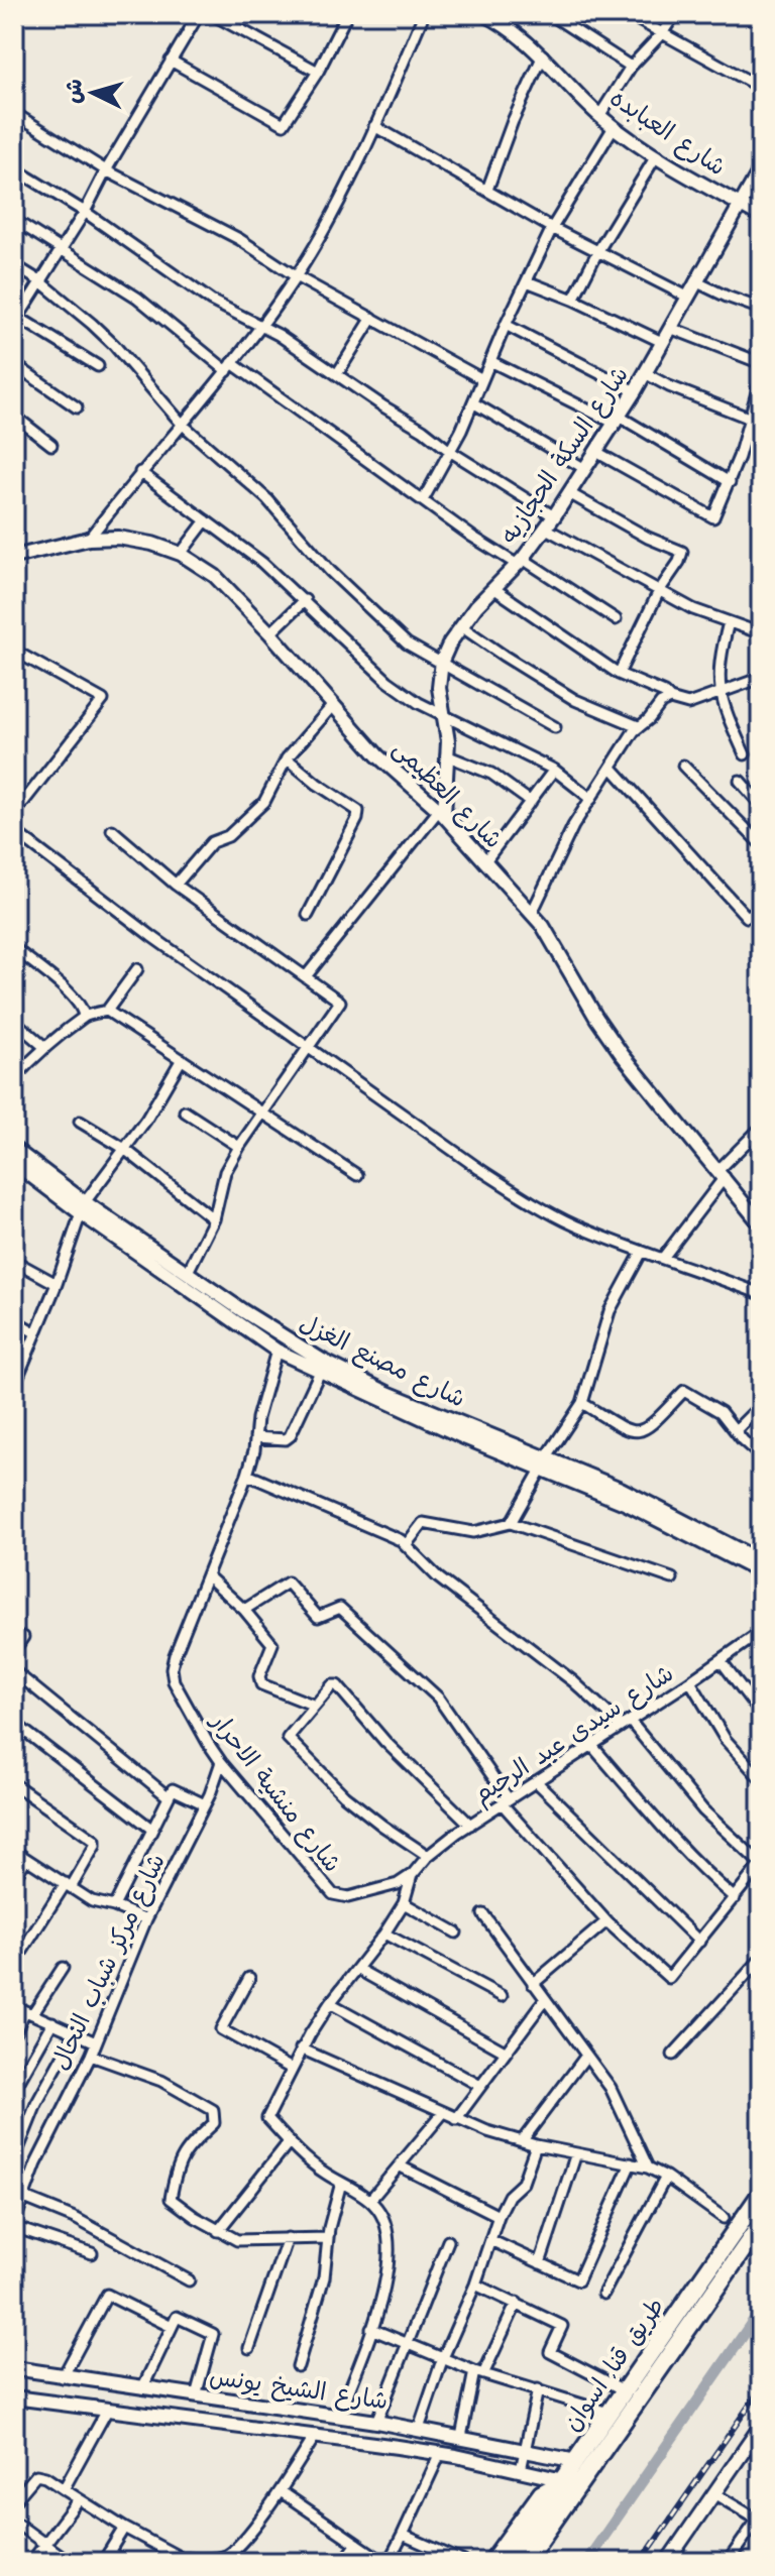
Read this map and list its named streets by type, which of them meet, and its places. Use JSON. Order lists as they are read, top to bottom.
{
  "streets": {
    "highway": ["طريق قنا, اسوان"],
    "street": [
      "شارع العبابده",
      "شارع السكة الحجازيه",
      "شارع العظيمى",
      "شارع مصنع الغزل",
      "شارع سيدى عبد الرحيم",
      "شارع منشية الاحرار",
      "شارع مركز شباب النحال",
      "شارع الشيخ يونس"
    ]
  },
  "crossings": [
    ["شارع العبابده", "شارع السكة الحجازيه"],
    ["شارع السكة الحجازيه", "شارع العظيمى"],
    ["شارع سيدى عبد الرحيم", "شارع منشية الاحرار"],
    ["شارع منشية الاحرار", "شارع مركز شباب النحال"],
    ["طريق قنا, اسوان", "شارع الشيخ يونس"]
  ],
  "north": "left"
}
